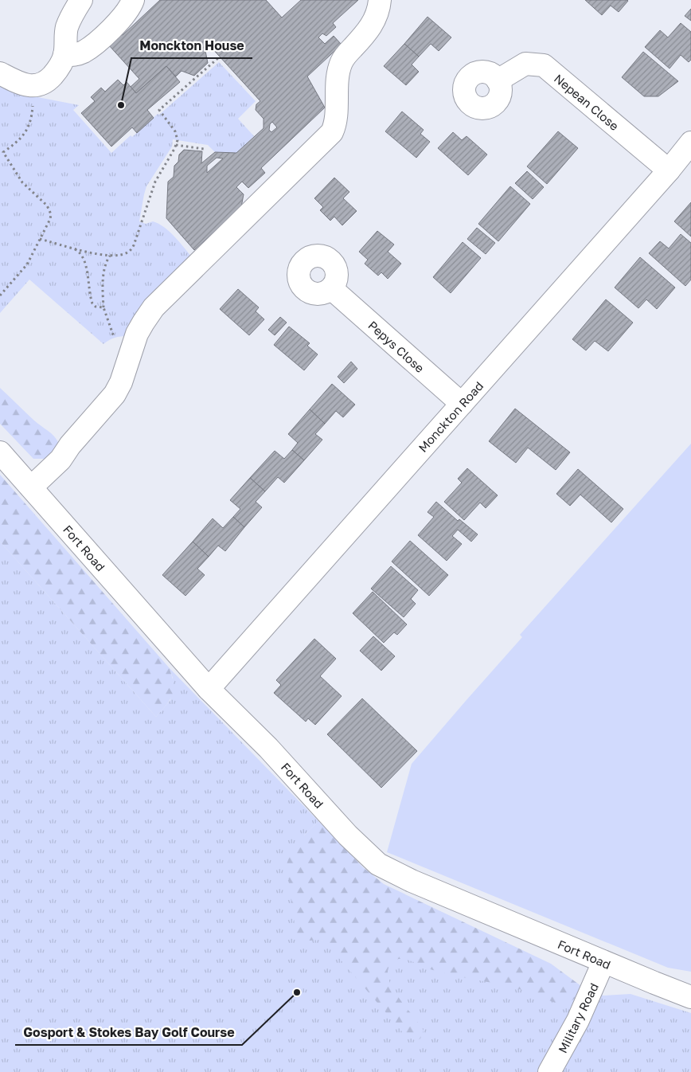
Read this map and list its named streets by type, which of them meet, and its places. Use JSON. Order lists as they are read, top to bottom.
{
  "streets": {
    "street": [
      "Nepean Close",
      "Pepys Close",
      "Monckton Road",
      "Fort Road",
      "Military Road"
    ]
  },
  "crossings": [
    ["Nepean Close", "Monckton Road"],
    ["Pepys Close", "Monckton Road"],
    ["Monckton Road", "Fort Road"],
    ["Fort Road", "Military Road"]
  ],
  "places": ["Monckton House", "Gosport & Stokes Bay Golf Course"]
}
